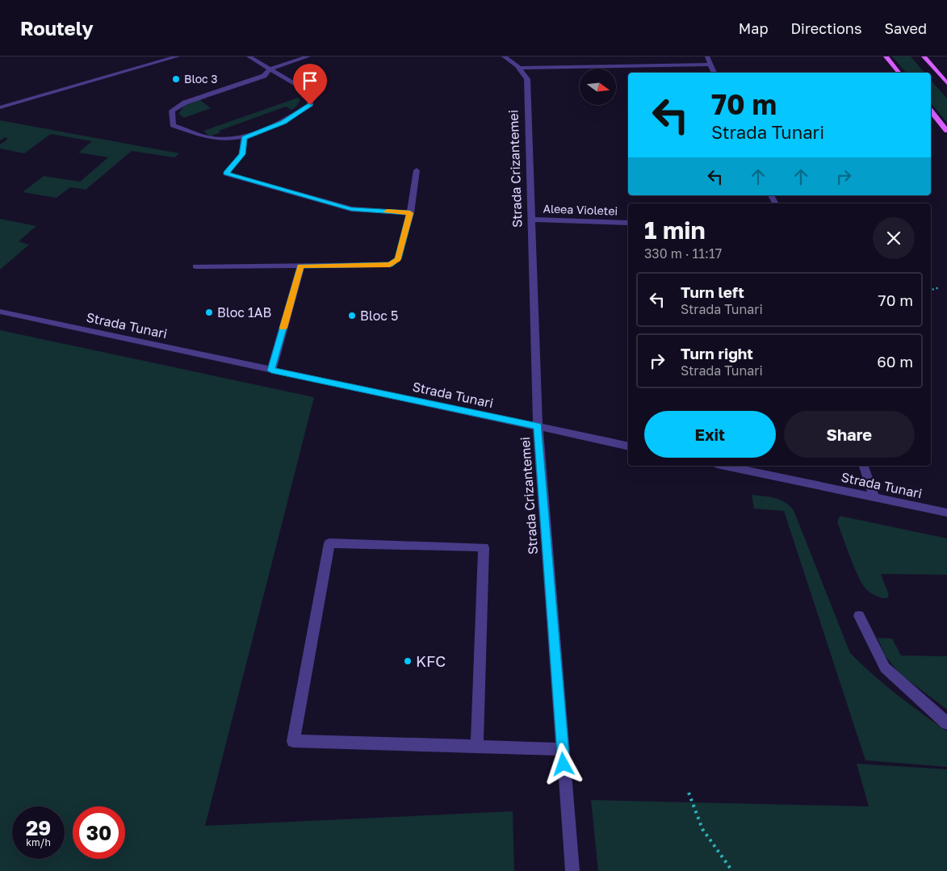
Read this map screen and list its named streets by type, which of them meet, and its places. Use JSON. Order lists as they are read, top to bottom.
{
  "streets": {
    "street": ["Strada Crizantemei", "Aleea Violetei", "Strada Tunari"]
  },
  "crossings": [
    ["Strada Crizantemei", "Aleea Violetei"],
    ["Strada Crizantemei", "Strada Tunari"]
  ],
  "places": [
    "Bloc 3",
    "Bloc 1AB",
    "Bloc 5",
    "KFC"
  ],
  "north": "right",
  "page": {
    "header": "Routely",
    "nav": ["Map", "Directions", "Saved"],
    "turn": ["70 m", "Strada Tunari"],
    "heading": ["1 min", "330 m · 11:17"],
    "list": [
      {
        "name": "Turn left",
        "note": "Strada Tunari",
        "value": "70 m"
      },
      {
        "name": "Turn right",
        "note": "Strada Tunari",
        "value": "60 m"
      }
    ],
    "buttons": ["Exit", "Share"],
    "speed": "29 km/h",
    "limit": "30"
  }
}
